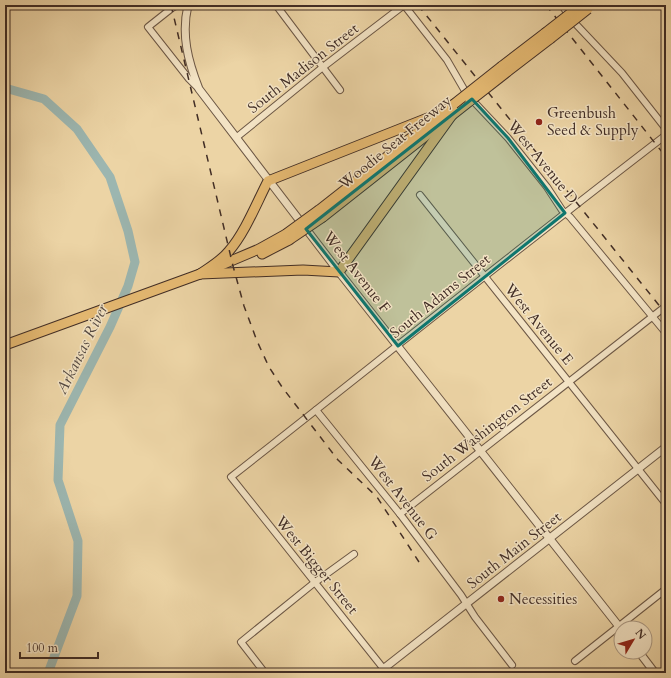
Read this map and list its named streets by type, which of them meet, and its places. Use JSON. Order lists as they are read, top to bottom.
{
  "streets": {
    "main road": ["Woodie Seat Freeway"],
    "street": [
      "South Madison Street",
      "West Avenue D",
      "West Avenue F",
      "South Adams Street",
      "West Avenue E",
      "South Washington Street",
      "West Avenue G",
      "South Main Street",
      "West Bigger Street"
    ]
  },
  "crossings": [
    ["South Madison Street", "West Avenue D"],
    ["South Madison Street", "West Avenue F"],
    ["West Avenue D", "South Adams Street"],
    ["West Avenue D", "South Washington Street"],
    ["West Avenue F", "South Adams Street"],
    ["West Avenue F", "South Washington Street"],
    ["West Avenue F", "South Main Street"],
    ["South Adams Street", "West Avenue E"],
    ["South Adams Street", "West Avenue G"],
    ["South Adams Street", "West Bigger Street"],
    ["West Avenue E", "South Washington Street"],
    ["West Avenue E", "South Main Street"],
    ["South Washington Street", "West Avenue G"],
    ["West Avenue G", "South Main Street"],
    ["South Main Street", "West Bigger Street"]
  ],
  "water": ["Arkansas River"],
  "places": ["Greenbush Seed & Supply", "Necessities"],
  "scale_bar": "100 m",
  "north": "top right"
}
